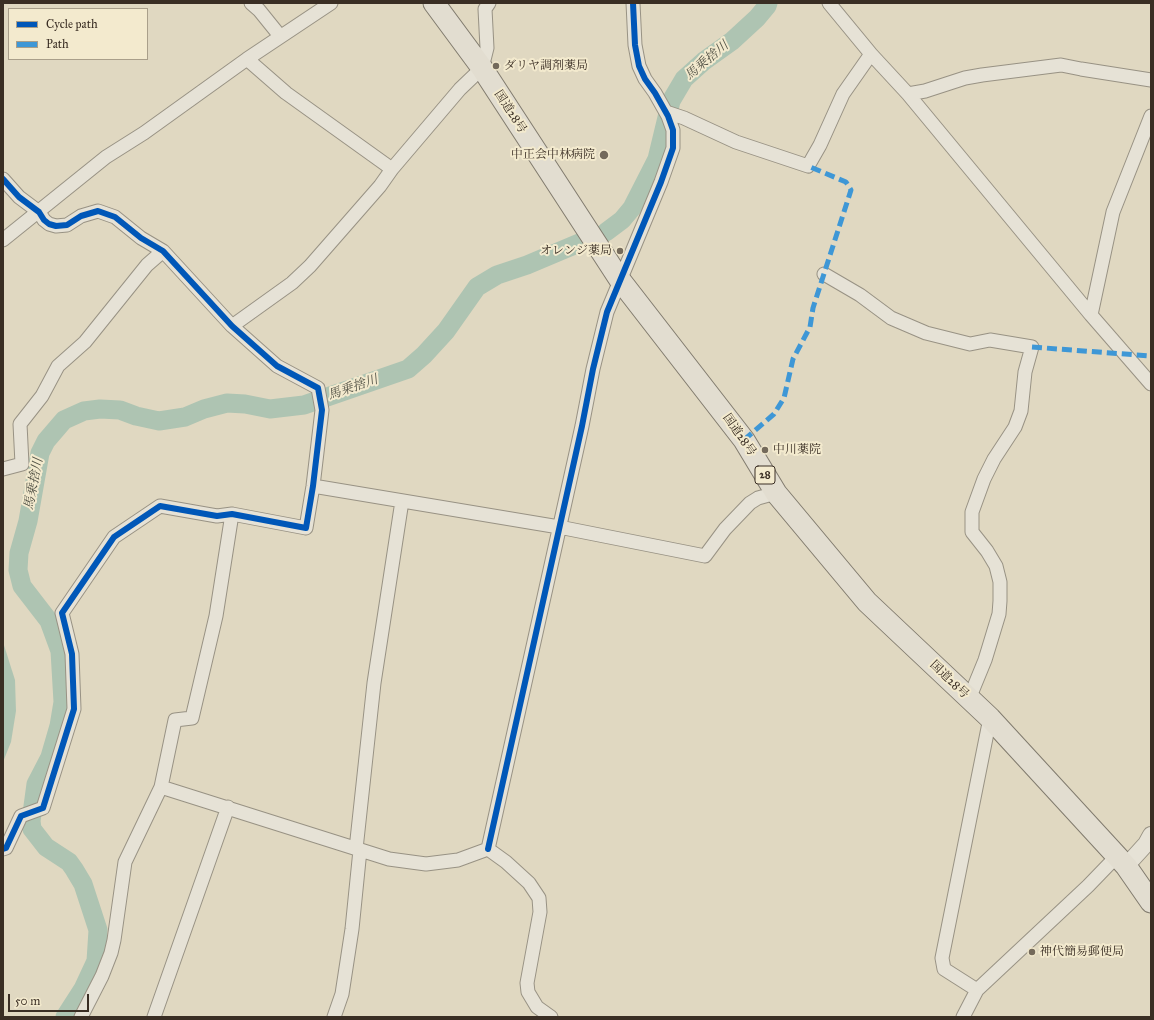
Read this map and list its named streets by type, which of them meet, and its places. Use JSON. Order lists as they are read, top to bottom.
{
  "streets": {
    "highway": ["国道28号", "28"]
  },
  "water": ["馬乗捨川"],
  "places": [
    "ダリヤ調剤薬局",
    "中正会中林病院",
    "オレンジ薬局",
    "中川薬院",
    "神代簡易郵便局"
  ],
  "legend": ["Cycle path", "Path"],
  "scale_bar": "50 m"
}
